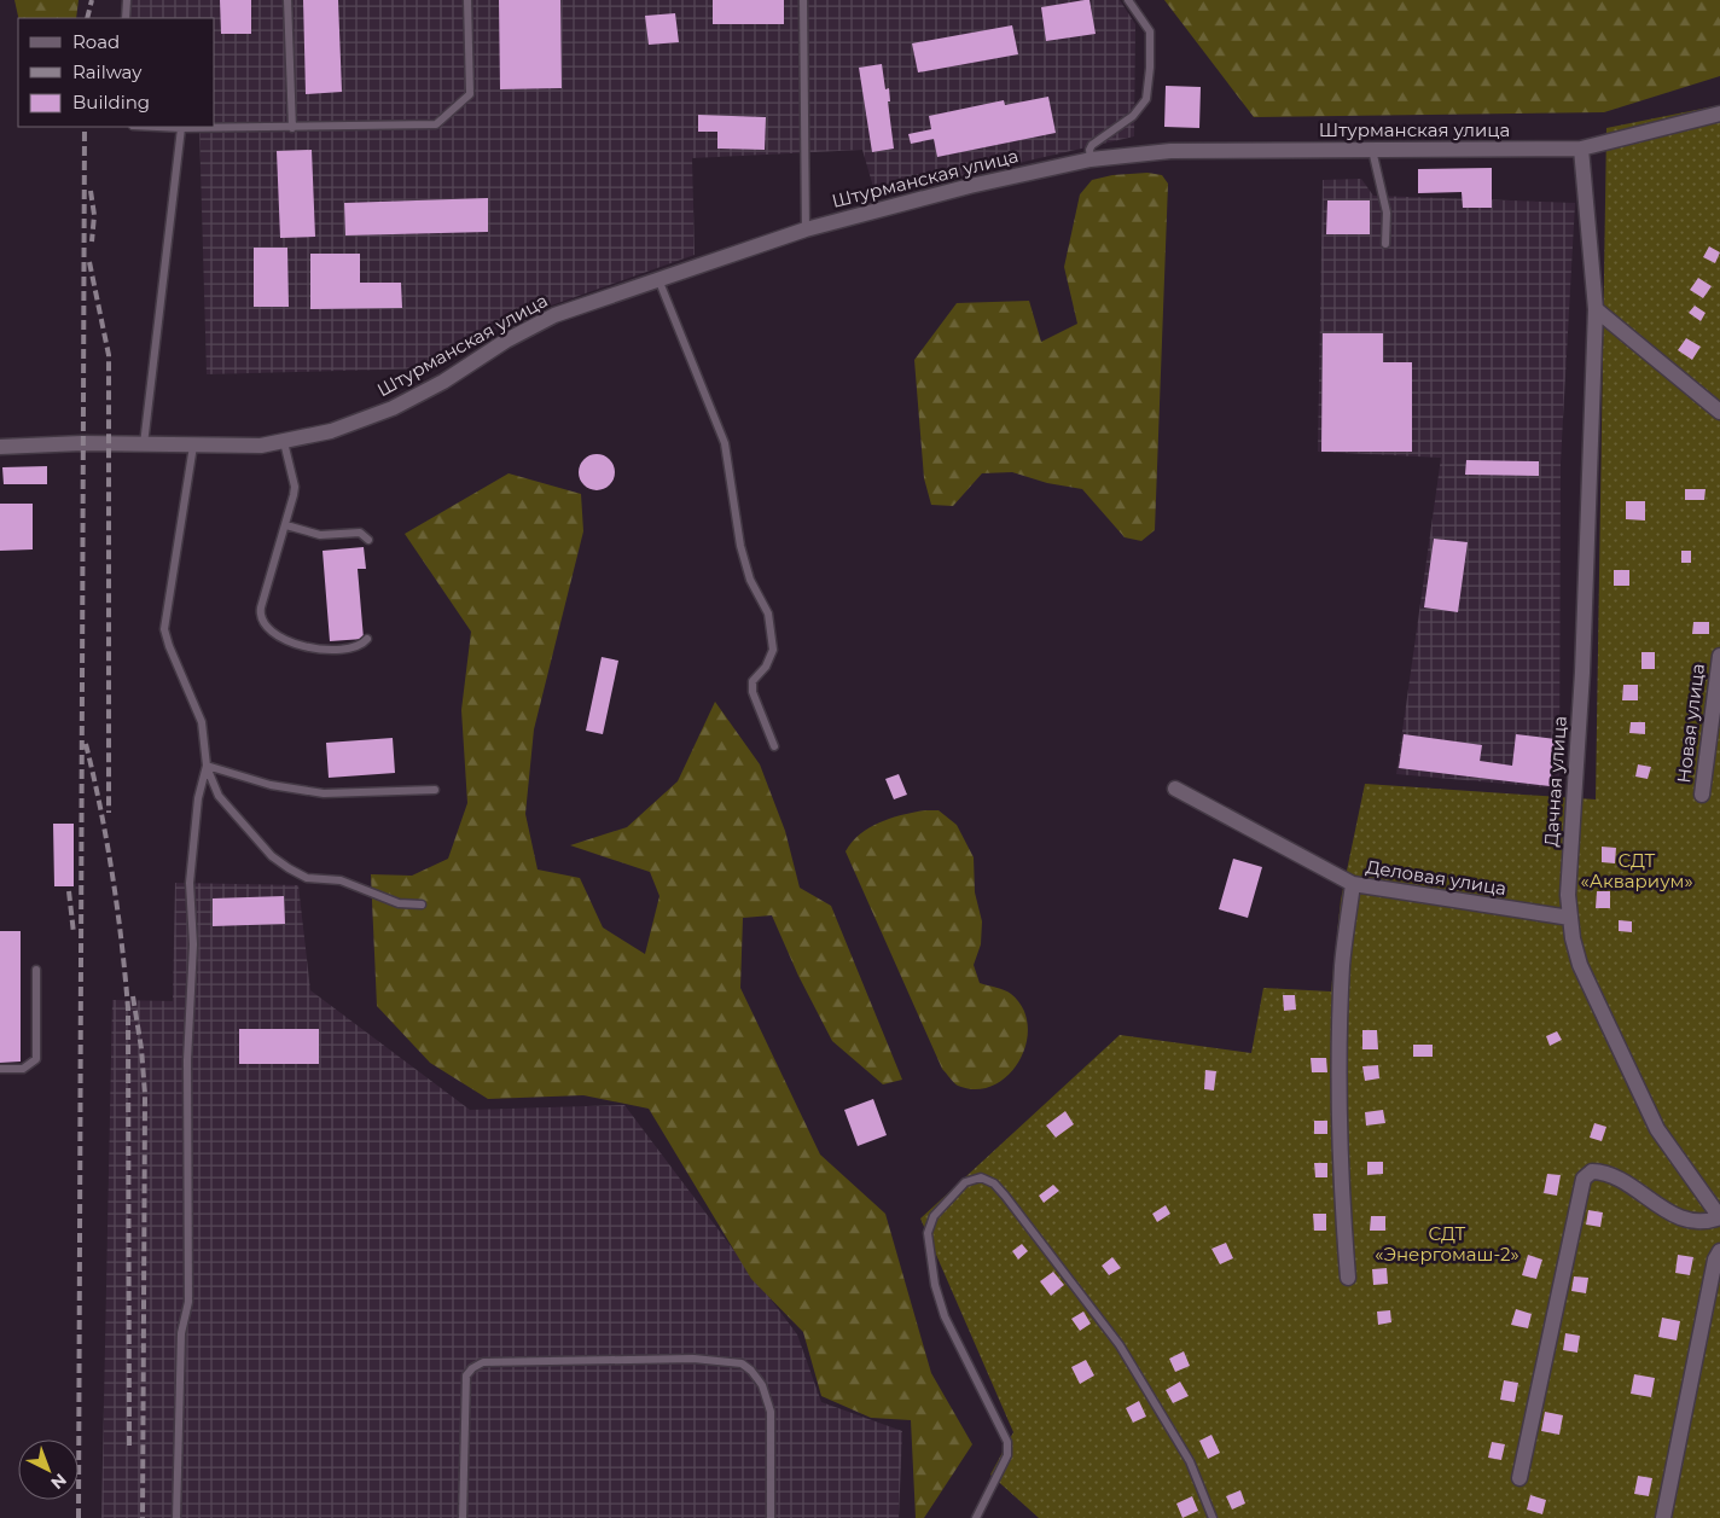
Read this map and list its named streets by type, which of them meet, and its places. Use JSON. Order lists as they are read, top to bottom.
{
  "streets": {
    "street": [
      "Штурманская улица",
      "Новая улица",
      "Дачная улица",
      "Деловая улица"
    ]
  },
  "crossings": [
    ["Дачная улица", "Деловая улица"]
  ],
  "parks": ["СДТ «Аквариум»", "СДТ «Энергомаш-2»"],
  "legend": ["Road", "Railway", "Building"],
  "north": "bottom right"
}
